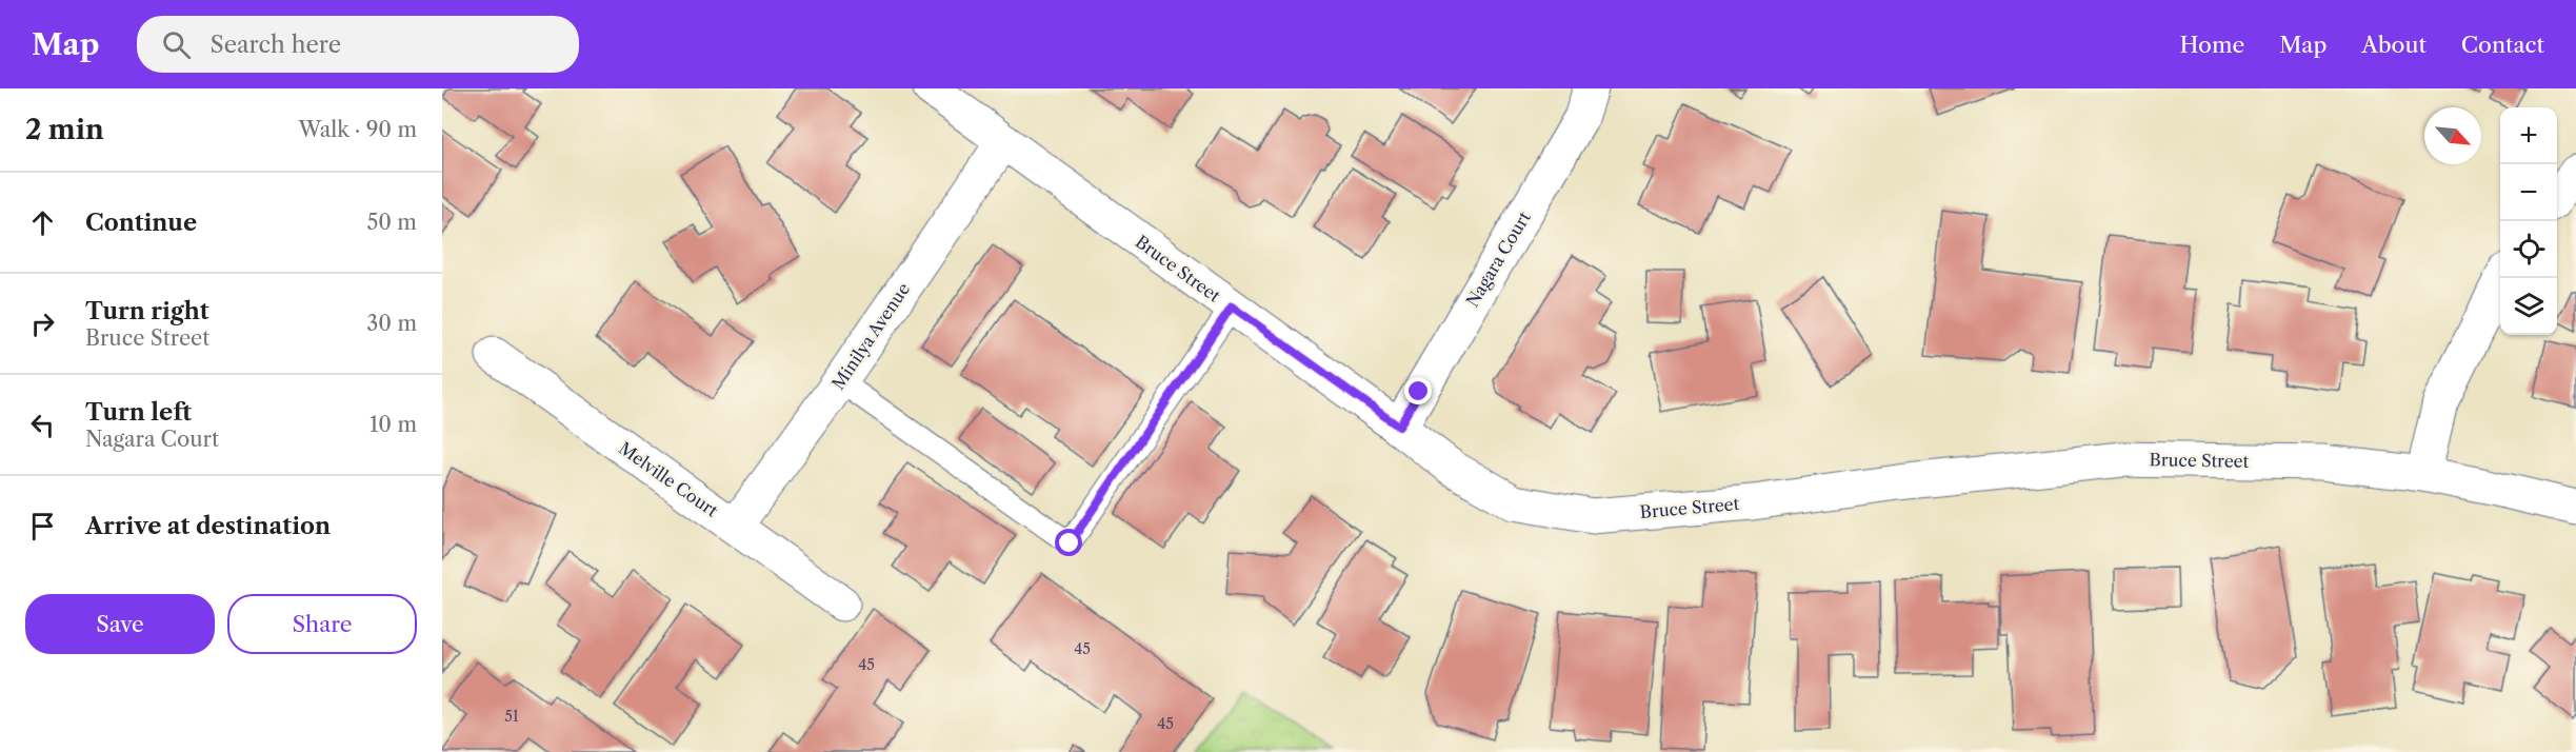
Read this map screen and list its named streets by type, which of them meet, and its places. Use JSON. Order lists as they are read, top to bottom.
{
  "streets": {
    "street": [
      "Nagara Court",
      "Bruce Street",
      "Minilya Avenue",
      "Melville Court"
    ]
  },
  "crossings": [
    ["Nagara Court", "Bruce Street"],
    ["Bruce Street", "Minilya Avenue"],
    ["Minilya Avenue", "Melville Court"]
  ],
  "house_numbers": [
    "45",
    "45",
    "51",
    "45"
  ],
  "north": "bottom right",
  "page": {
    "header": "Map",
    "search": "Search here",
    "nav": [
      "Home",
      "Map",
      "About",
      "Contact"
    ],
    "heading": ["2 min", "Walk · 90 m"],
    "map_buttons": ["+", "−"],
    "list": [
      ["Continue", "50 m"],
      ["Turn right", "Bruce Street", "30 m"],
      ["Turn left", "Nagara Court", "10 m"],
      "Arrive at destination"
    ],
    "buttons": ["Save", "Share"]
  }
}
